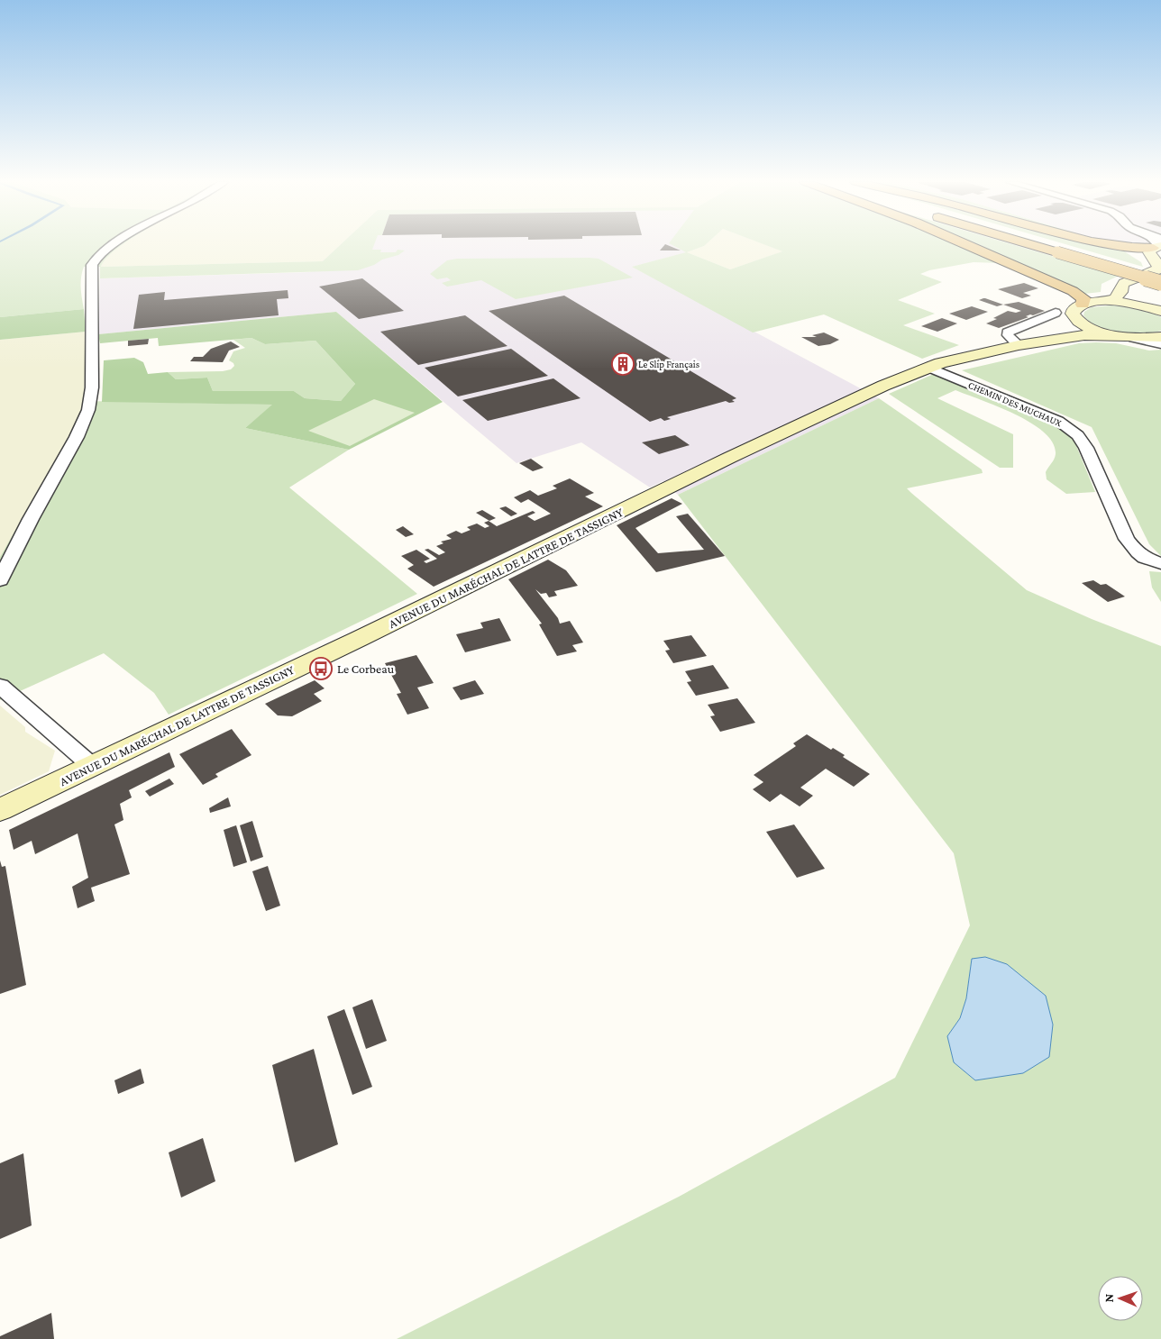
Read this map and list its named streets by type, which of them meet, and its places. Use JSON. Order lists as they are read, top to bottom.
{
  "streets": {
    "main road": ["AVENUE DU MARÉCHAL DE LATTRE DE TASSIGNY"],
    "street": ["CHEMIN DES MUCHAUX"]
  },
  "crossings": [
    ["CHEMIN DES MUCHAUX", "AVENUE DU MARÉCHAL DE LATTRE DE TASSIGNY"]
  ],
  "places": {
    "building": ["Le Slip Français"],
    "bus stop": ["Le Corbeau"]
  },
  "north": "left"
}
